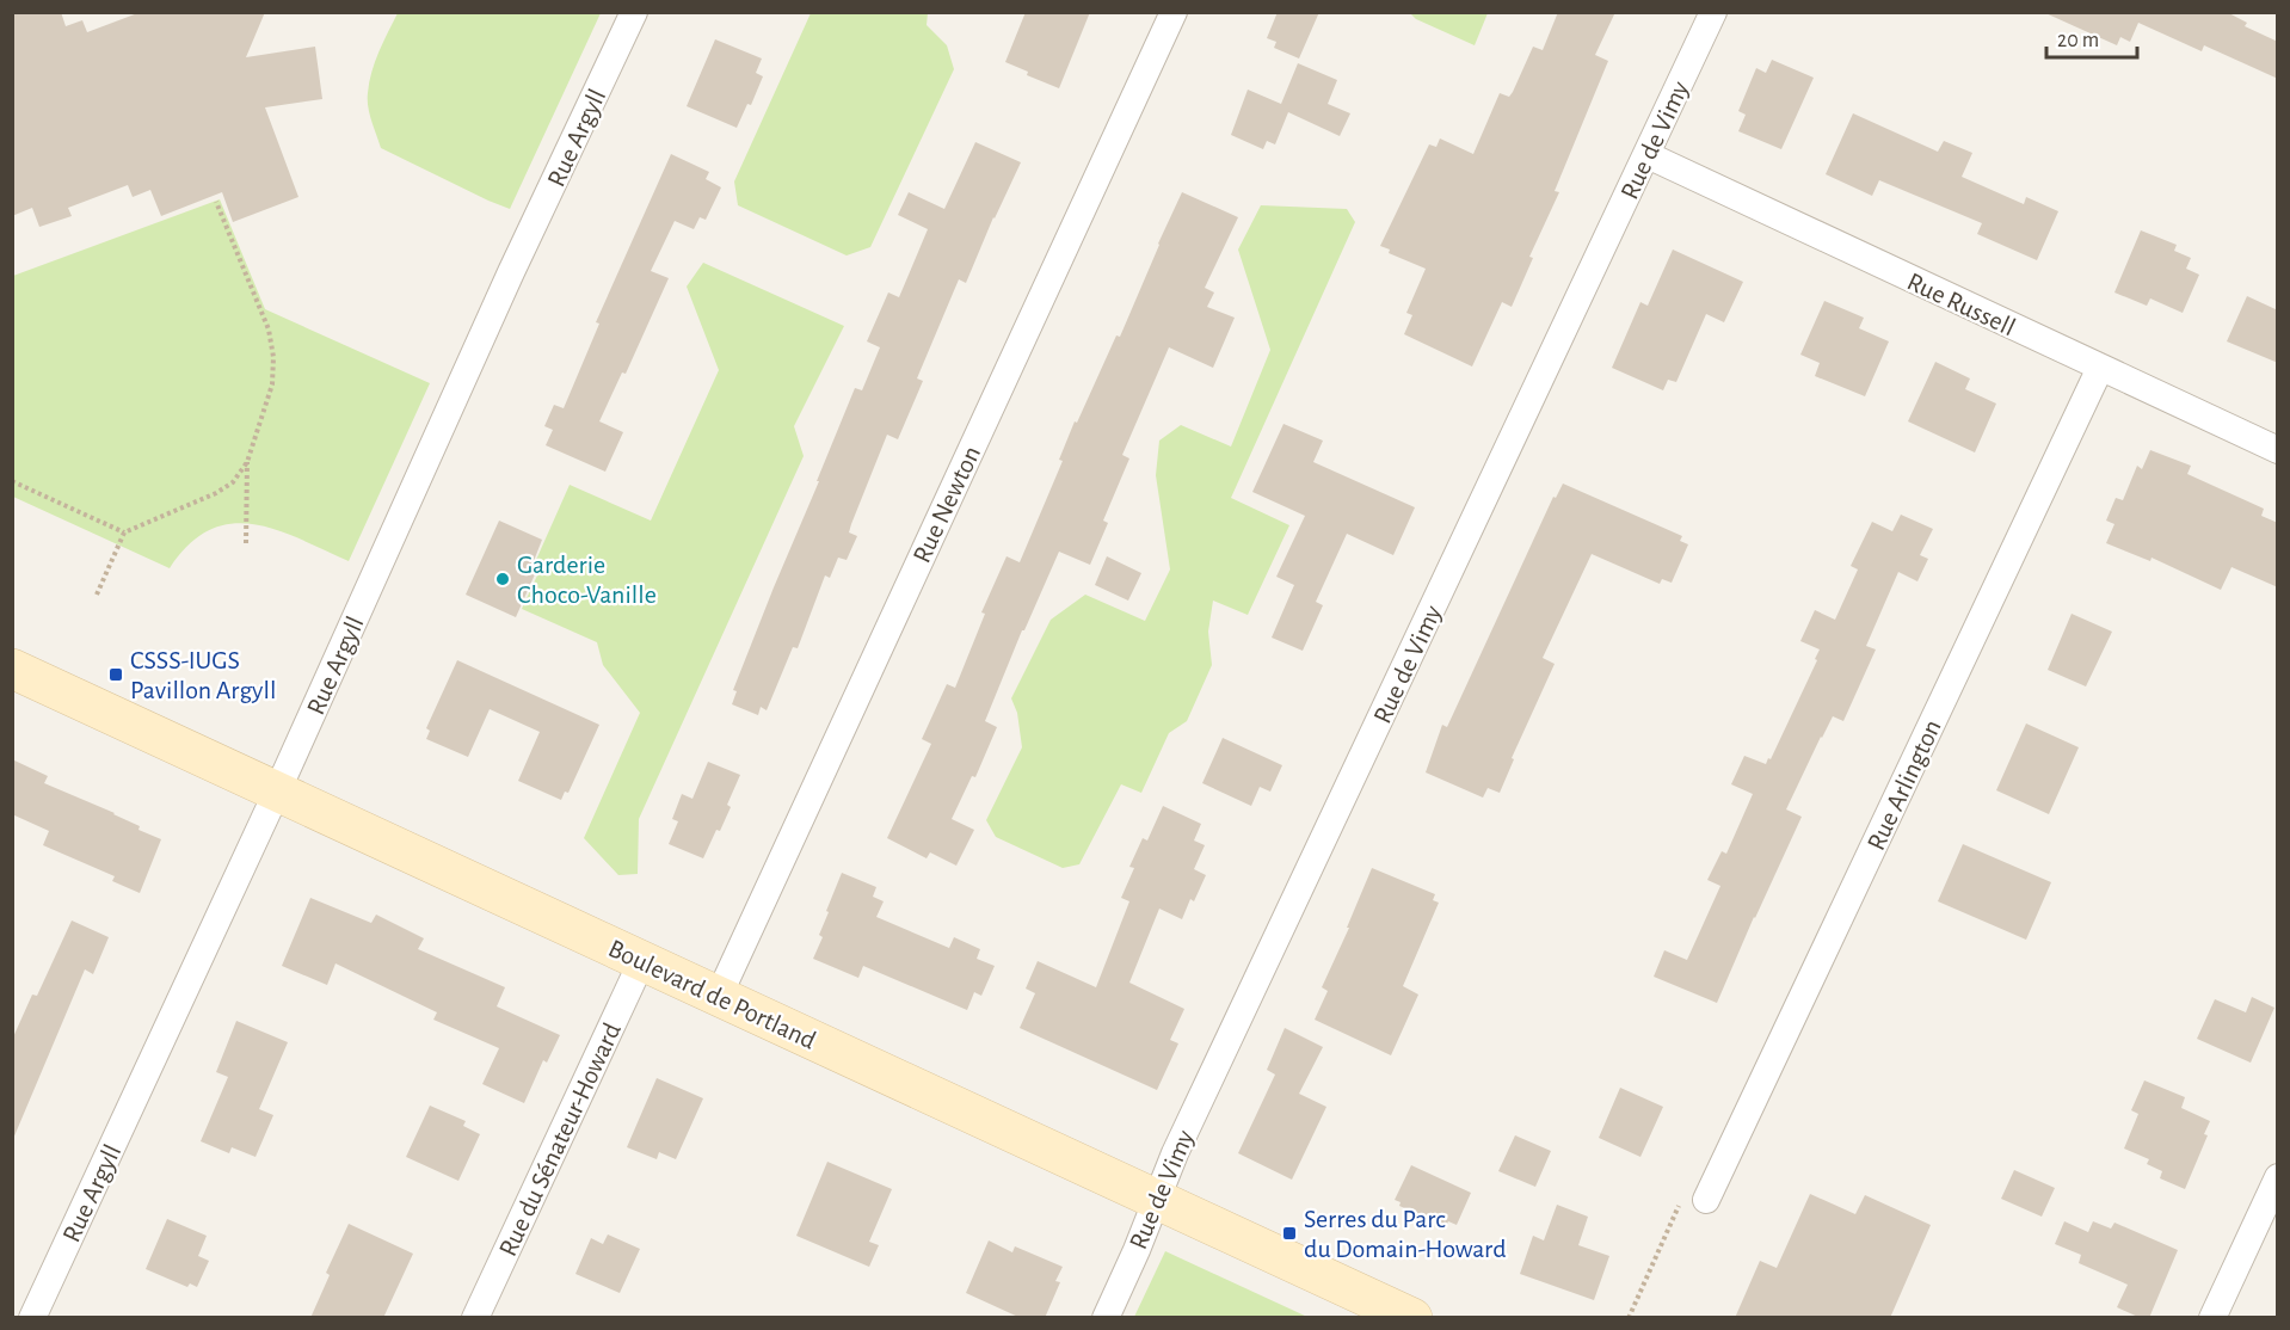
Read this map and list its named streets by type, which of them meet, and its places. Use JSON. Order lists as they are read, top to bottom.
{
  "streets": {
    "main road": ["Boulevard de Portland"],
    "street": [
      "Rue Argyll",
      "Rue de Vimy",
      "Rue Russell",
      "Rue Newton",
      "Rue Arlington",
      "Rue du Sénateur-Howard"
    ]
  },
  "crossings": [
    ["Rue Argyll", "Boulevard de Portland"],
    ["Rue de Vimy", "Rue Russell"],
    ["Rue de Vimy", "Boulevard de Portland"],
    ["Rue Russell", "Rue Arlington"],
    ["Rue Newton", "Boulevard de Portland"],
    ["Boulevard de Portland", "Rue du Sénateur-Howard"]
  ],
  "places": {
    "other": ["Garderie Choco-Vanille"],
    "transit": ["CSSS-IUGS Pavillon Argyll", "Serres du Parc du Domain-Howard"]
  },
  "scale_bar": "20 m"
}
